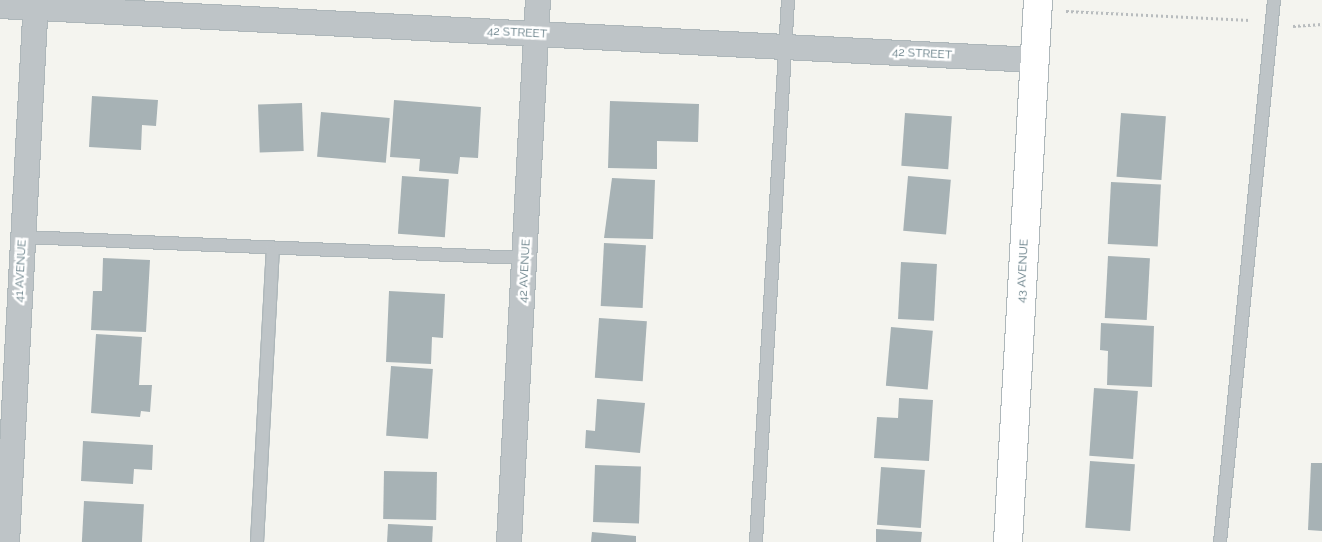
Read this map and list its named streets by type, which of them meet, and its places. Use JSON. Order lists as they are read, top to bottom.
{
  "streets": {
    "street": [
      "42 STREET",
      "41 AVENUE",
      "42 AVENUE",
      "43 AVENUE"
    ]
  },
  "crossings": [
    ["42 STREET", "41 AVENUE"],
    ["42 STREET", "42 AVENUE"],
    ["42 STREET", "43 AVENUE"]
  ]
}
